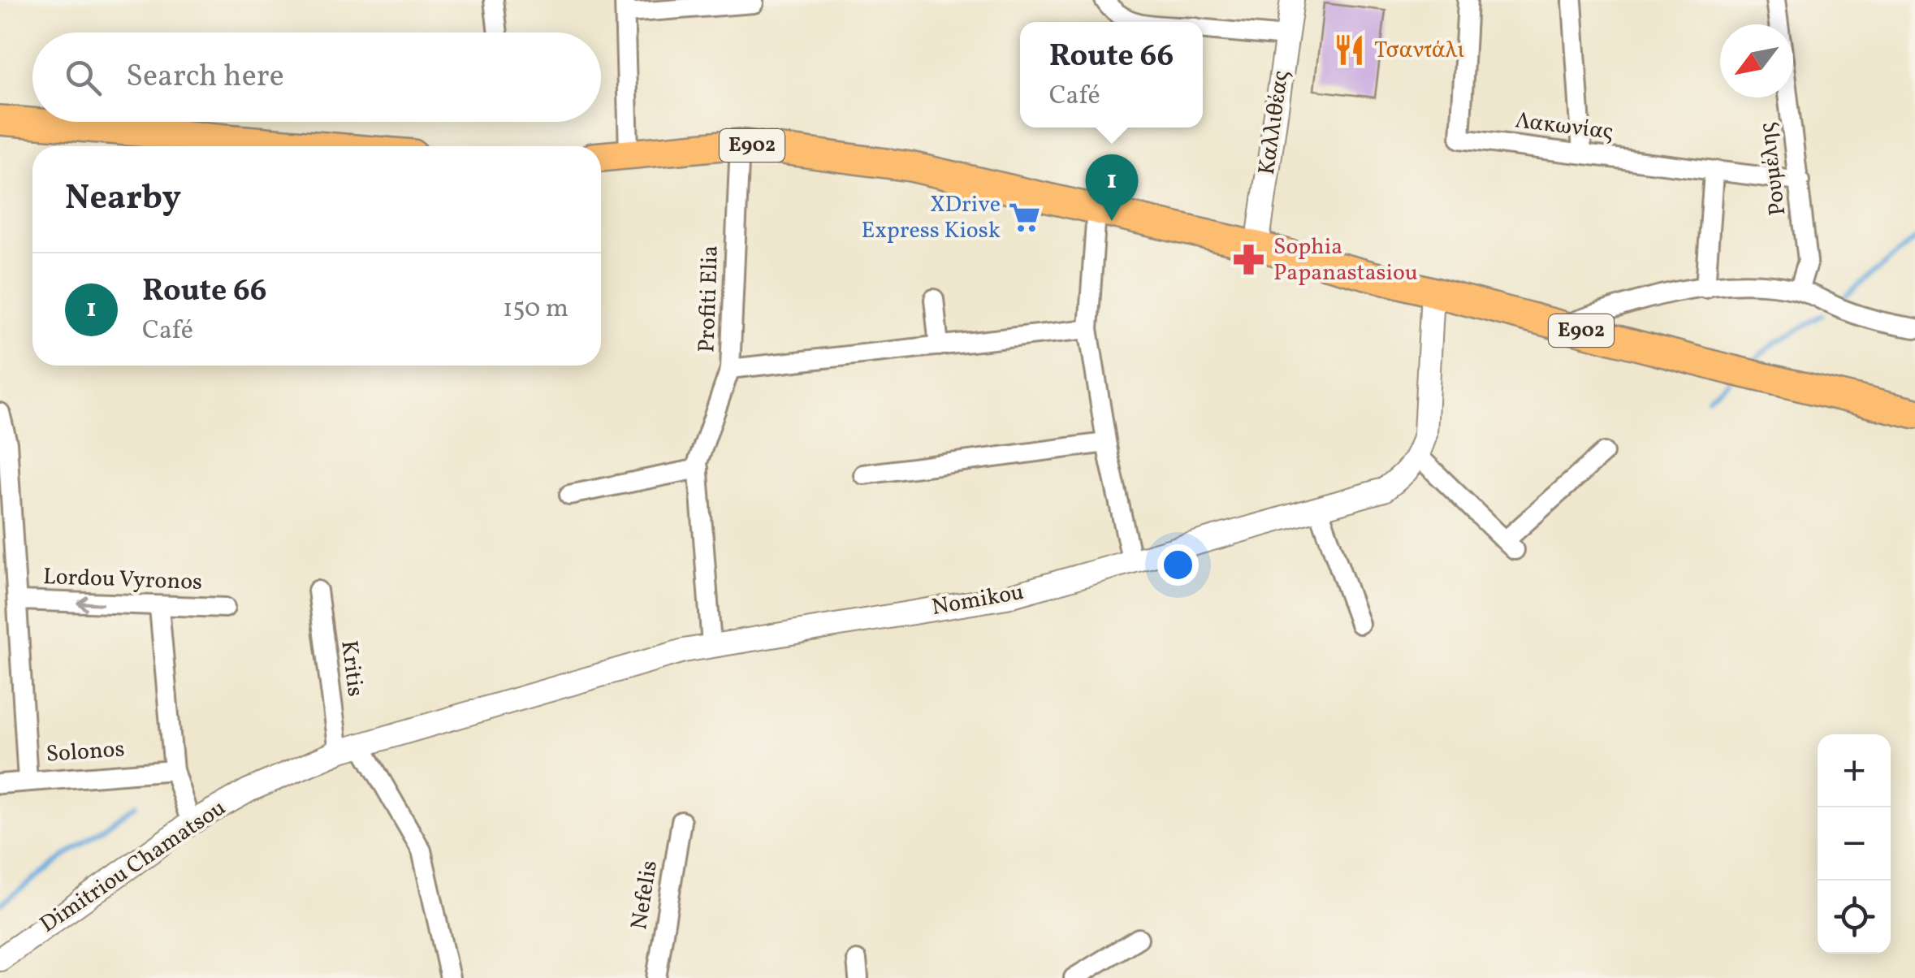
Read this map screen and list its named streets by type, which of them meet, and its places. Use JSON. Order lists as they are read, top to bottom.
{
  "streets": {
    "main road": ["E902"],
    "street": [
      "Καλλιθέας",
      "Λακωνίας",
      "Ρουμέλης",
      "Profiti Elia",
      "Lordou Vyronos",
      "Nomikou",
      "Kritis",
      "Solonos",
      "Dimitriou Chamatsou",
      "Nefelis"
    ]
  },
  "crossings": [
    ["Καλλιθέας", "E902"],
    ["Λακωνίας", "Ρουμέλης"],
    ["E902", "Profiti Elia"],
    ["Profiti Elia", "Nomikou"],
    ["Nomikou", "Dimitriou Chamatsou"],
    ["Kritis", "Dimitriou Chamatsou"]
  ],
  "one_way": ["Lordou Vyronos"],
  "places": {
    "restaurant": ["Τσαντάλι"],
    "supermarket": ["XDrive Express Kiosk"],
    "pharmacy": ["Sophia Papanastasiou"]
  },
  "north": "bottom left",
  "page": {
    "popup": ["Route 66", "Café"],
    "search": "Search here",
    "heading": "Nearby",
    "pins": "1",
    "list": [
      {
        "mark": "1",
        "name": "Route 66",
        "note": "Café",
        "value": "150 m"
      }
    ],
    "map_buttons": ["+", "−"]
  }
}
